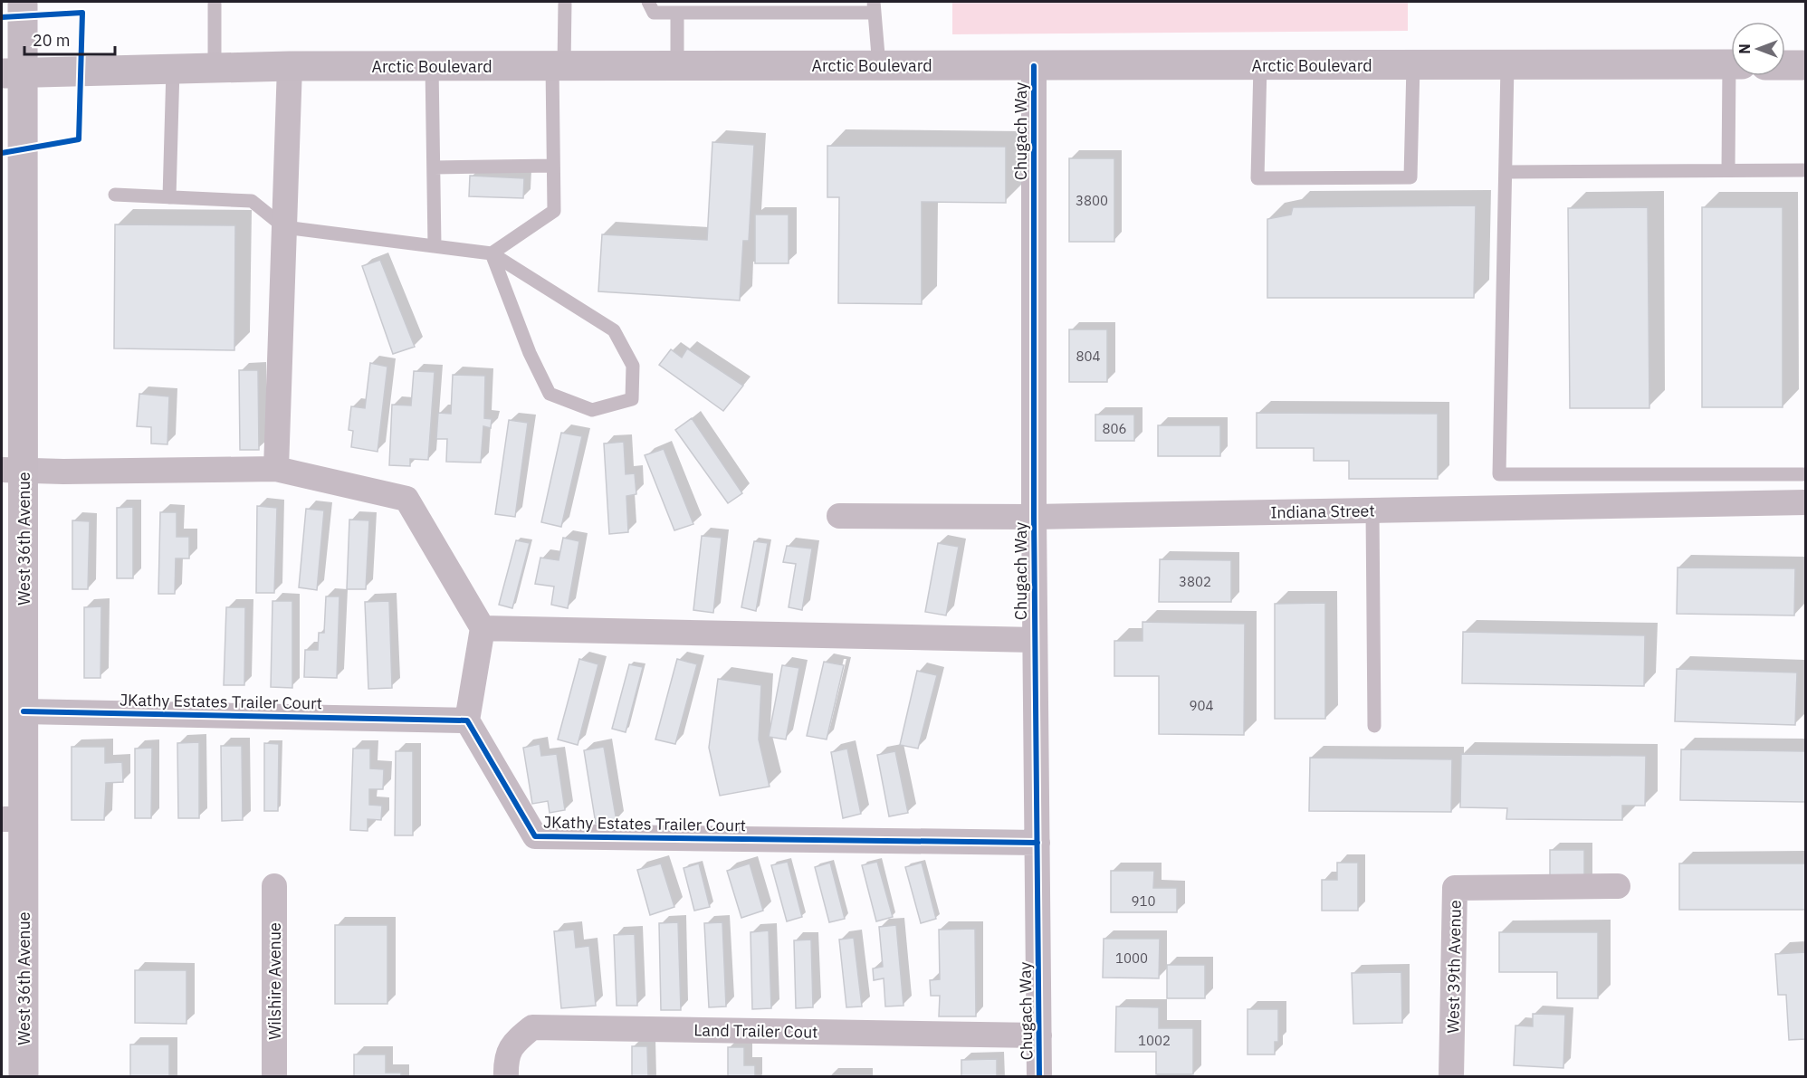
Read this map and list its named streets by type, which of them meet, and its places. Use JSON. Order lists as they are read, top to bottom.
{
  "streets": {
    "main road": ["Arctic Boulevard", "West 36th Avenue"],
    "street": [
      "Chugach Way",
      "Indiana Street",
      "JKathy Estates Trailer Court",
      "West 39th Avenue",
      "Wilshire Avenue",
      "Land Trailer Cout"
    ]
  },
  "crossings": [
    ["Arctic Boulevard", "Chugach Way"],
    ["Arctic Boulevard", "West 36th Avenue"],
    ["Chugach Way", "Indiana Street"],
    ["Chugach Way", "JKathy Estates Trailer Court"],
    ["Chugach Way", "Land Trailer Cout"],
    ["West 36th Avenue", "JKathy Estates Trailer Court"]
  ],
  "house_numbers": [
    "3800",
    "804",
    "806",
    "3802",
    "904",
    "910",
    "1000",
    "1002"
  ],
  "scale_bar": "20 m",
  "north": "left"
}
